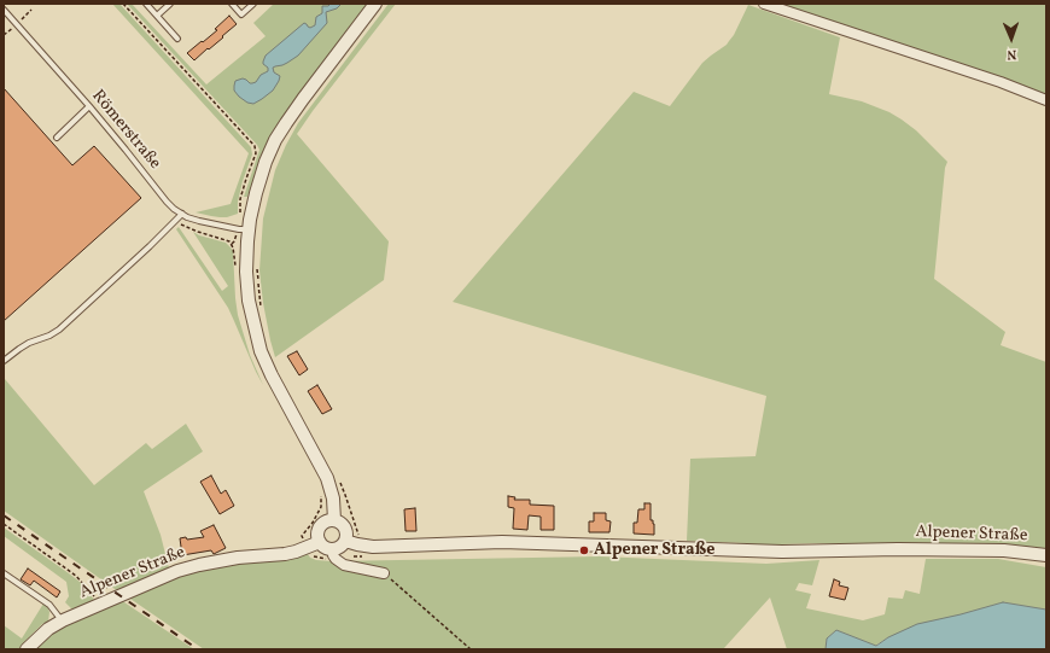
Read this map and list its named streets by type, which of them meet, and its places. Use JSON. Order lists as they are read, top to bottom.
{
  "streets": {
    "street": ["Alpener Straße"],
    "lane": ["Römerstraße"]
  },
  "places": ["Alpener Straße"],
  "north": "bottom"
}
